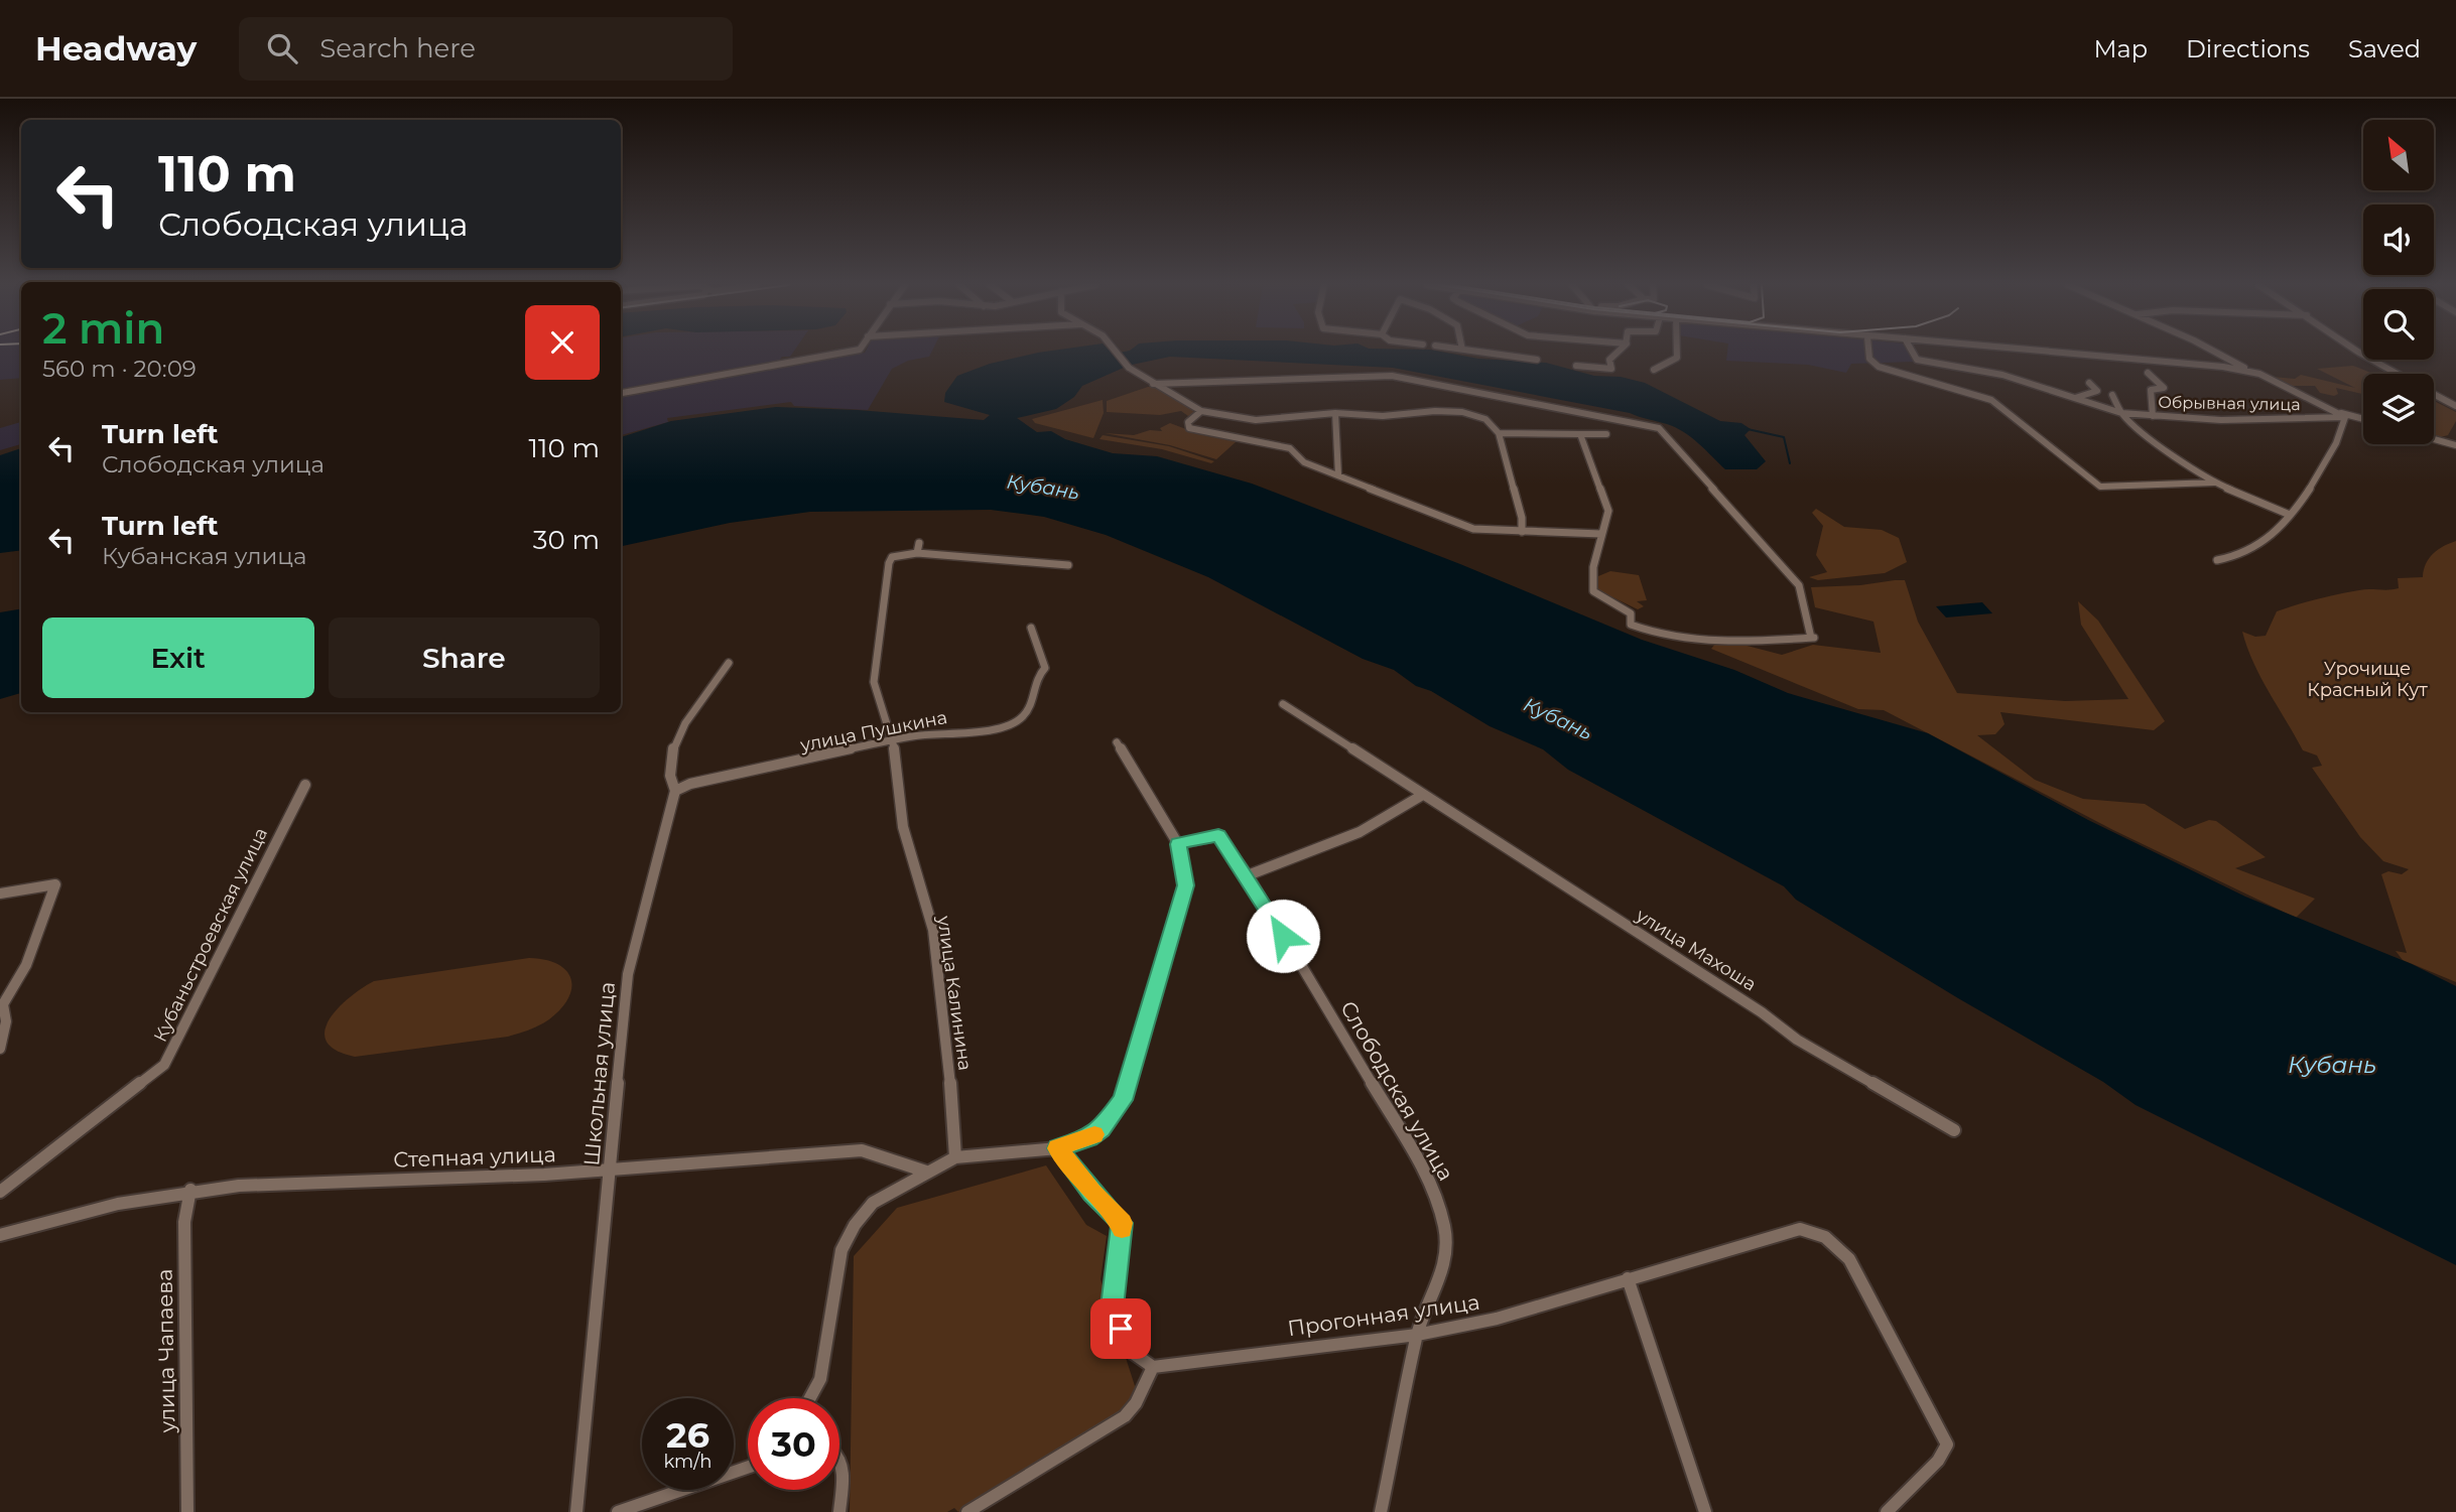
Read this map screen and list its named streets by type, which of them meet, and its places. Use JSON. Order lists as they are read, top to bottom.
{
  "streets": {
    "street": [
      "Обрывная улица",
      "улица Пушкина",
      "Кубаньстроевская улица",
      "улица Махоша",
      "улица Калинина",
      "Школьная улица",
      "Слободская улица",
      "Степная улица",
      "Прогонная улица",
      "улица Чапаева"
    ]
  },
  "crossings": [
    ["улица Пушкина", "улица Калинина"],
    ["улица Пушкина", "Школьная улица"],
    ["Школьная улица", "Степная улица"],
    ["Слободская улица", "Прогонная улица"],
    ["Степная улица", "улица Чапаева"]
  ],
  "water": ["Кубань"],
  "parks": ["Урочище Красный Кут"],
  "north": "top left",
  "page": {
    "header": "Headway",
    "search": "Search here",
    "nav": ["Map", "Directions", "Saved"],
    "turn": ["110 m", "Слободская улица"],
    "heading": ["2 min", "560 m · 20:09"],
    "list": [
      {
        "name": "Turn left",
        "note": "Слободская улица",
        "value": "110 m"
      },
      {
        "name": "Turn left",
        "note": "Кубанская улица",
        "value": "30 m"
      }
    ],
    "buttons": ["Exit", "Share"],
    "speed": "26 km/h",
    "limit": "30"
  }
}
